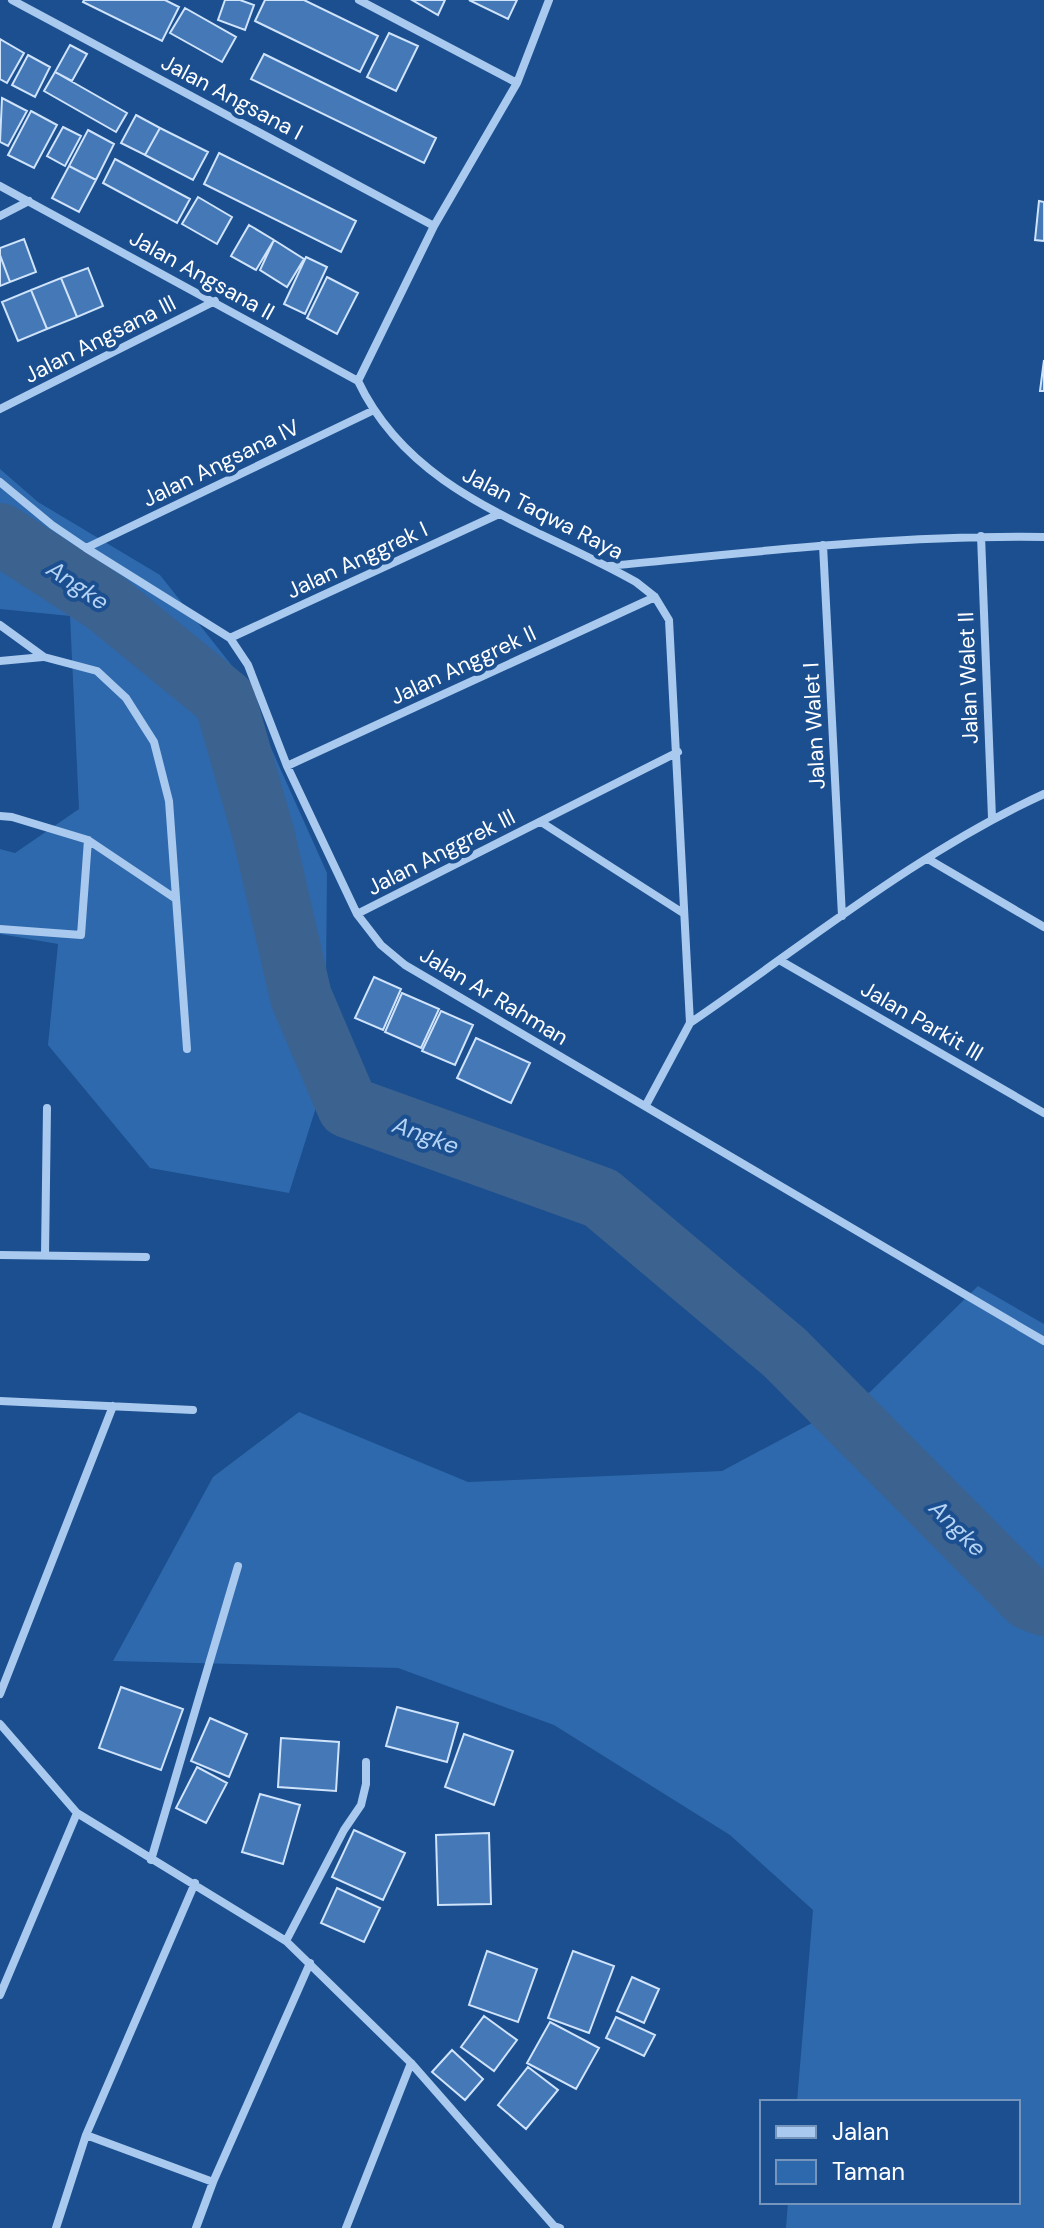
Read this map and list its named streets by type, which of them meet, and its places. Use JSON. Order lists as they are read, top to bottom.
{
  "streets": {
    "street": [
      "Jalan Angsana I",
      "Jalan Angsana II",
      "Jalan Angsana III",
      "Jalan Angsana IV",
      "Jalan Taqwa Raya",
      "Jalan Anggrek I",
      "Jalan Anggrek II",
      "Jalan Walet II",
      "Jalan Walet I",
      "Jalan Anggrek III",
      "Jalan Ar Rahman",
      "Jalan Parkit III"
    ]
  },
  "crossings": [
    ["Jalan Angsana II", "Jalan Angsana III"],
    ["Jalan Angsana II", "Jalan Taqwa Raya"],
    ["Jalan Angsana IV", "Jalan Taqwa Raya"],
    ["Jalan Angsana IV", "Jalan Ar Rahman"],
    ["Jalan Taqwa Raya", "Jalan Anggrek I"],
    ["Jalan Taqwa Raya", "Jalan Anggrek II"],
    ["Jalan Anggrek I", "Jalan Ar Rahman"],
    ["Jalan Anggrek II", "Jalan Ar Rahman"],
    ["Jalan Anggrek III", "Jalan Ar Rahman"]
  ],
  "water": ["Angke"],
  "legend": ["Jalan", "Taman"]
}
